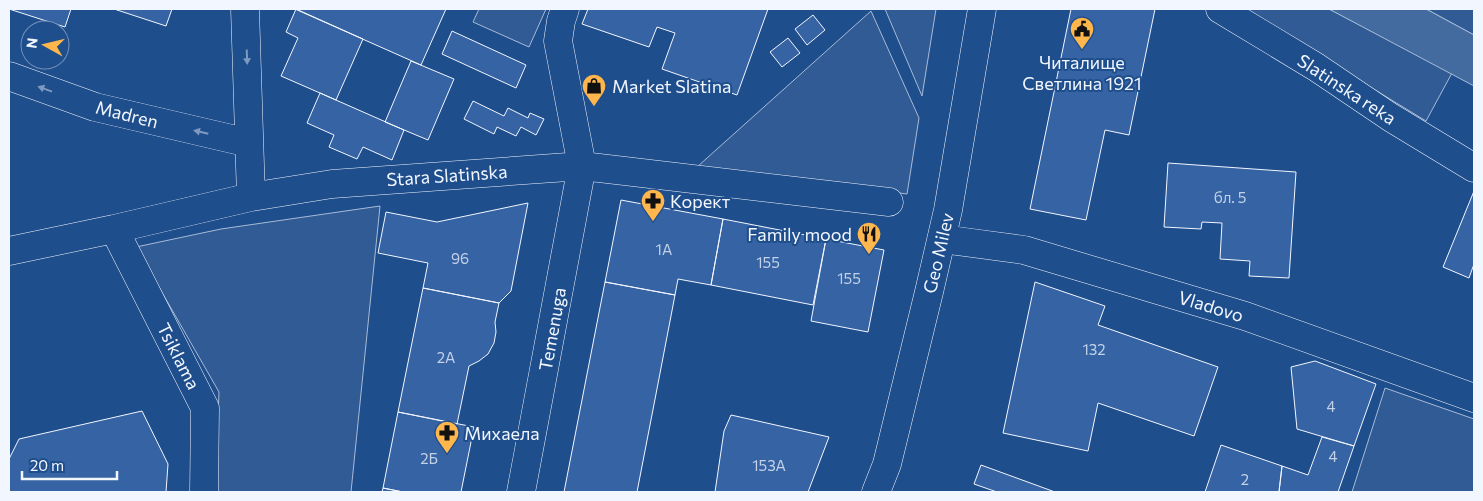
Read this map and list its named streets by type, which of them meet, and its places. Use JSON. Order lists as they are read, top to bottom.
{
  "streets": {
    "street": [
      "Slatinska reka",
      "Madren",
      "Stara Slatinska",
      "Geo Milev",
      "Vladovo",
      "Temenuga",
      "Tsiklama"
    ]
  },
  "crossings": [
    ["Stara Slatinska", "Temenuga"],
    ["Stara Slatinska", "Tsiklama"],
    ["Geo Milev", "Vladovo"]
  ],
  "one_way": ["Madren"],
  "places": {
    "public building": ["Читалище Светлина 1921"],
    "shop": ["Market Slatina"],
    "pharmacy": ["Корект", "Михаела"],
    "restaurant": ["Family mood"]
  },
  "house_numbers": [
    "бл. 5",
    "1А",
    "96",
    "155",
    "155",
    "132",
    "2А",
    "4",
    "4",
    "2Б",
    "153А",
    "2"
  ],
  "scale_bar": "20 m",
  "north": "left"
}
